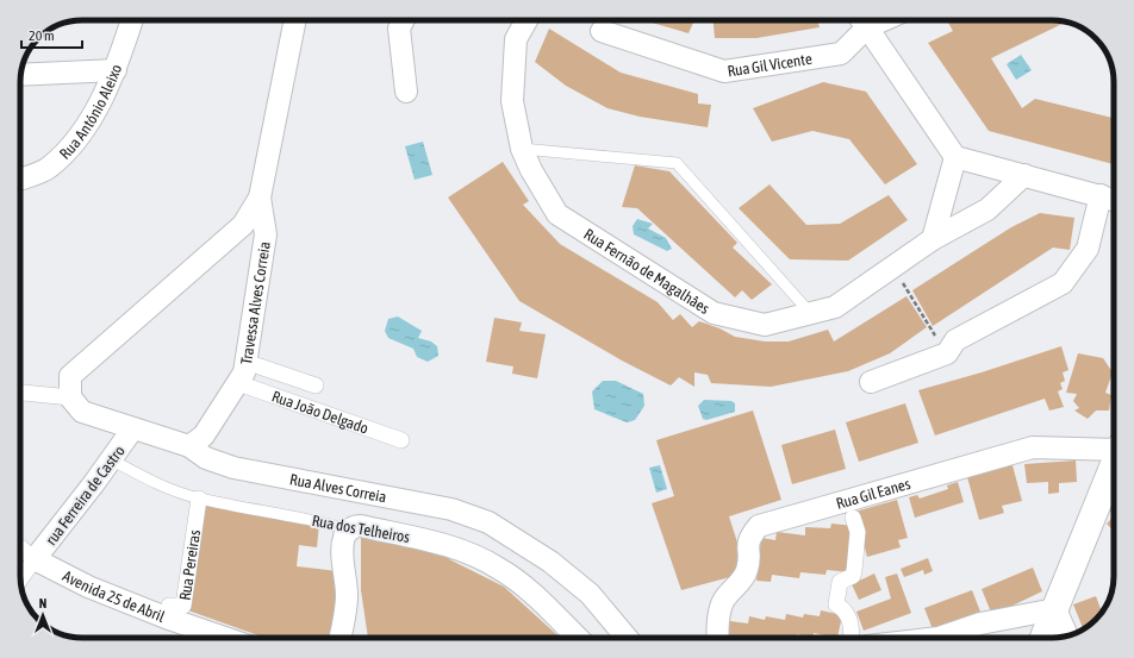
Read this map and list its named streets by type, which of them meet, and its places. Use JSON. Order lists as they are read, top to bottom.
{
  "streets": {
    "street": [
      "Rua Gil Vicente",
      "Rua António Aleixo",
      "Rua Fernão de Magalhâes",
      "Travessa Alves Correia",
      "Rua João Delgado",
      "Rua Alves Correia",
      "Rua Gil Eanes",
      "rua Ferreira de Castro",
      "Rua dos Telheiros",
      "Rua Pereiras",
      "Avenida 25 de Abril"
    ]
  },
  "crossings": [
    ["Travessa Alves Correia", "Rua João Delgado"],
    ["Travessa Alves Correia", "Rua Alves Correia"],
    ["Rua Alves Correia", "rua Ferreira de Castro"],
    ["rua Ferreira de Castro", "Rua dos Telheiros"],
    ["rua Ferreira de Castro", "Avenida 25 de Abril"],
    ["Rua dos Telheiros", "Rua Pereiras"],
    ["Rua Pereiras", "Avenida 25 de Abril"]
  ],
  "scale_bar": "20 m",
  "north": "top"
}
